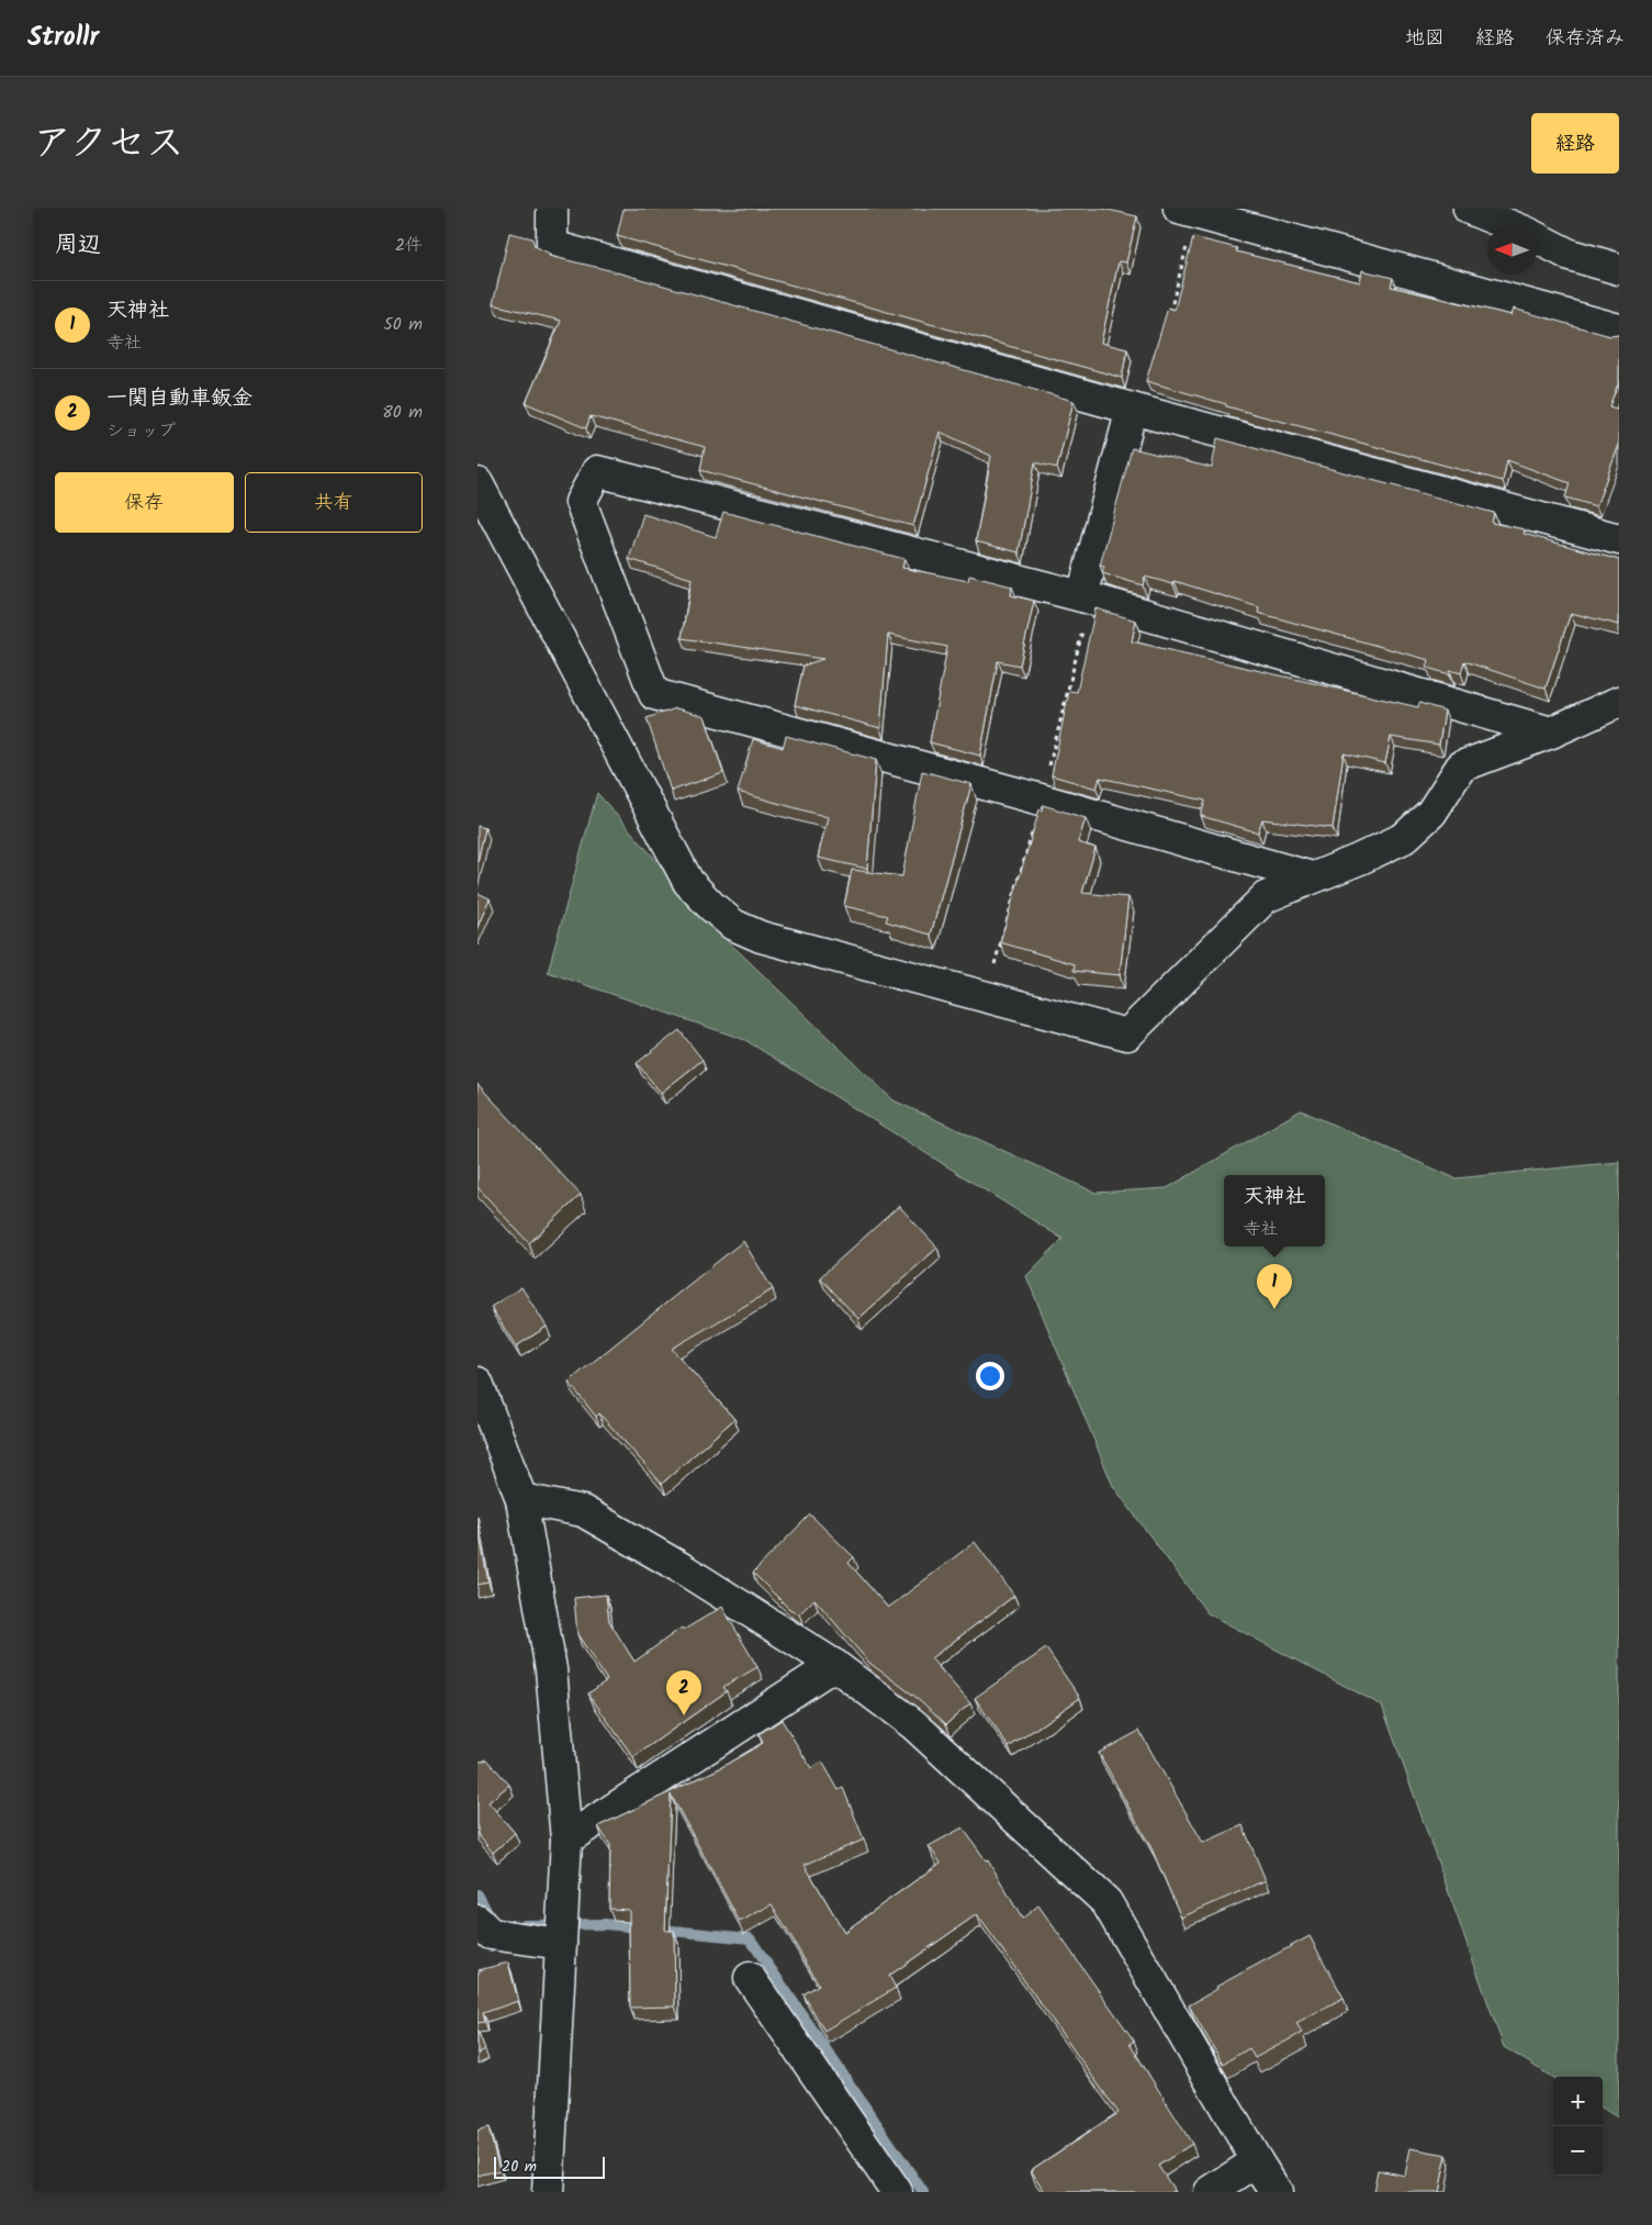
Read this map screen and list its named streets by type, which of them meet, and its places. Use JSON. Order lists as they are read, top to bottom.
{
  "scale_bar": "20 m",
  "north": "left",
  "page": {
    "header": "Strollr",
    "nav": ["地図", "経路", "保存済み"],
    "title": "アクセス",
    "buttons": [
      "経路",
      ["保存", "共有"]
    ],
    "heading": ["周辺", "2件"],
    "list": [
      {
        "mark": "1",
        "name": "天神社",
        "note": "寺社",
        "value": "50 m"
      },
      {
        "mark": "2",
        "name": "一関自動車鈑金",
        "note": "ショップ",
        "value": "80 m"
      }
    ],
    "popup": ["天神社", "寺社"],
    "pins": ["1", "2"],
    "map_buttons": ["+", "−"],
    "scale": "20 m"
  }
}
